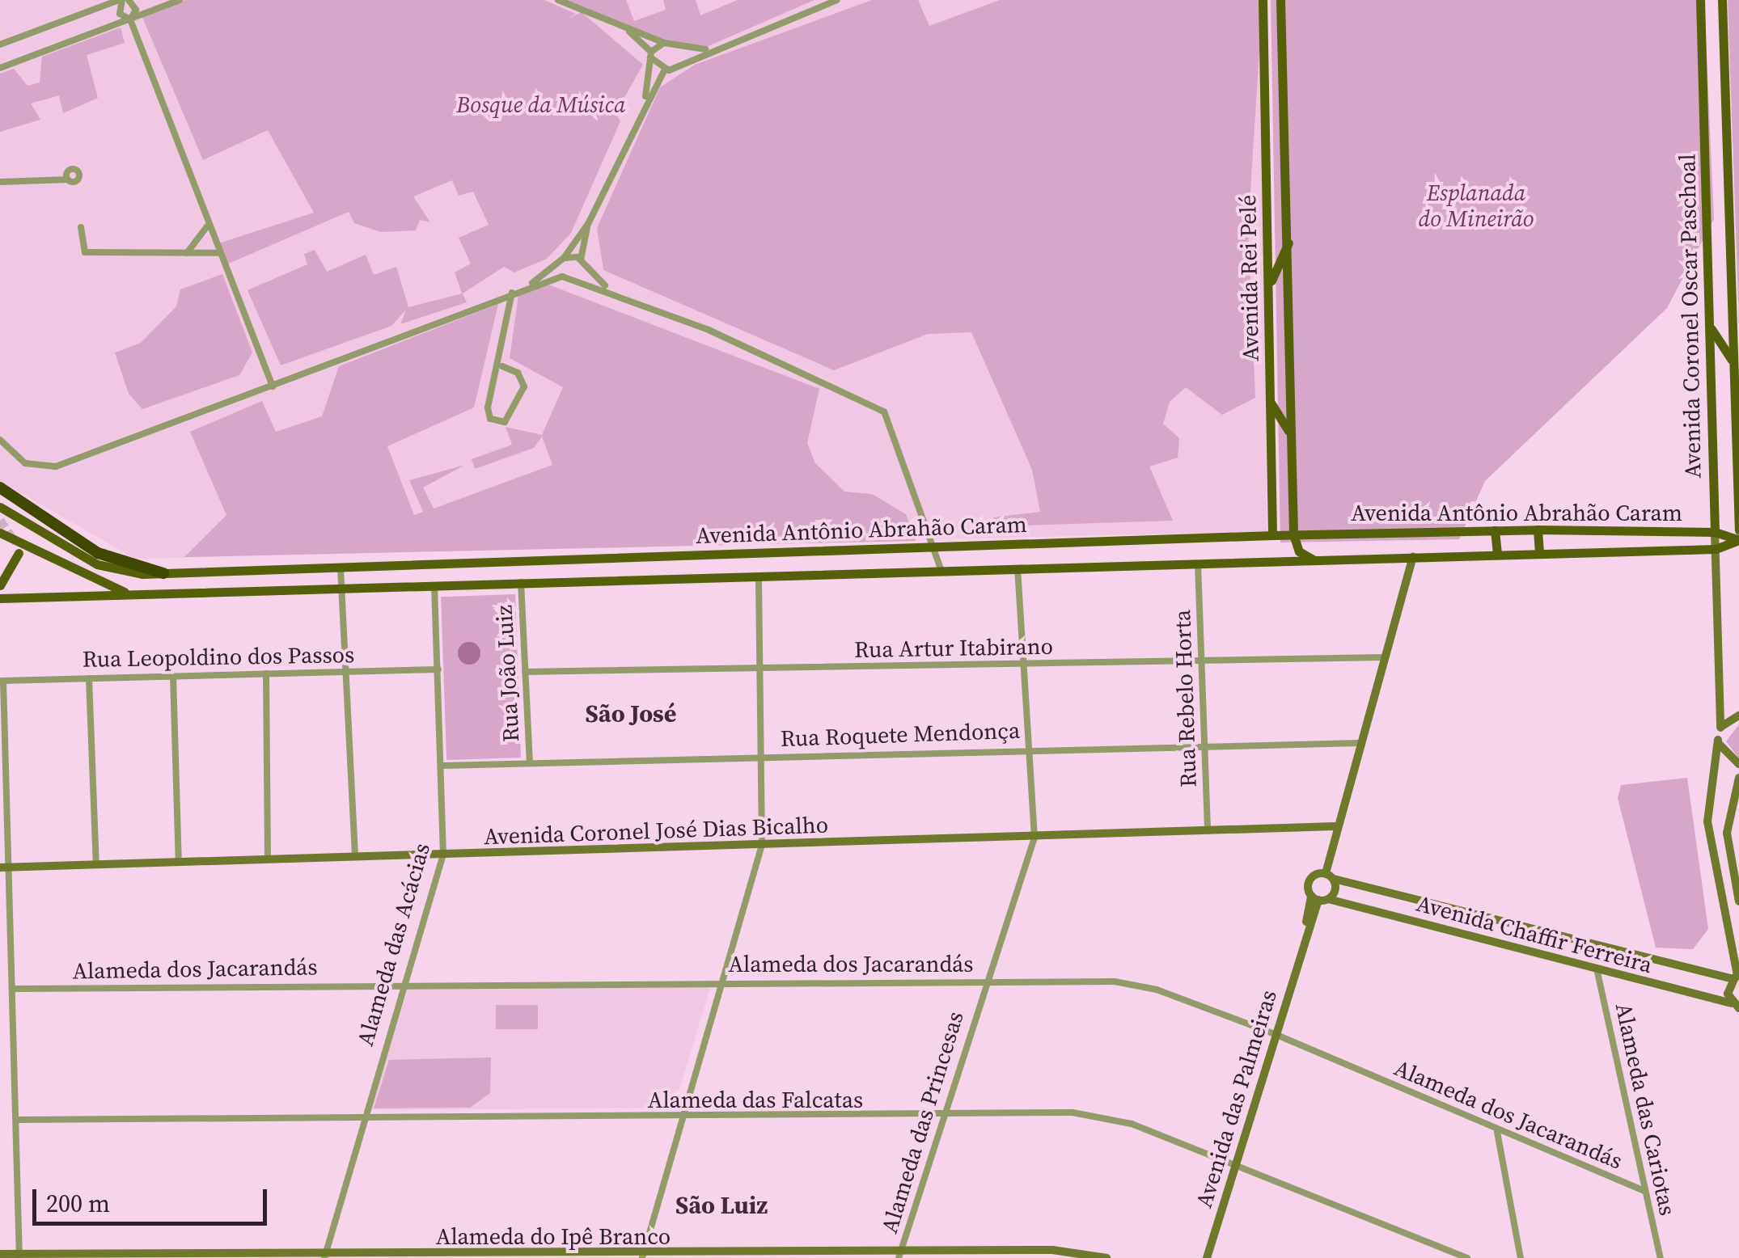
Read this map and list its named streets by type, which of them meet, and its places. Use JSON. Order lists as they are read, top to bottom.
{
  "streets": {
    "main road": ["Avenida Rei Pelé", "Avenida Coronel Oscar Paschoal", "Avenida Antônio Abrahão Caram"],
    "street": [
      "Rua Artur Itabirano",
      "Rua Leopoldino dos Passos",
      "Rua João Luiz",
      "Rua Rebelo Horta",
      "Rua Roquete Mendonça",
      "Avenida Coronel José Dias Bicalho",
      "Avenida Chaffir Ferreira",
      "Alameda das Acácias",
      "Alameda dos Jacarandás",
      "Avenida das Palmeiras",
      "Alameda das Falcatas",
      "Alameda das Cariotas",
      "Alameda das Princesas",
      "Alameda do Ipê Branco"
    ]
  },
  "crossings": [
    ["Avenida Rei Pelé", "Avenida Antônio Abrahão Caram"],
    ["Avenida Coronel Oscar Paschoal", "Avenida Antônio Abrahão Caram"],
    ["Avenida Coronel Oscar Paschoal", "Avenida Chaffir Ferreira"],
    ["Avenida Antônio Abrahão Caram", "Rua João Luiz"],
    ["Avenida Antônio Abrahão Caram", "Rua Rebelo Horta"],
    ["Avenida Antônio Abrahão Caram", "Alameda das Acácias"],
    ["Avenida Antônio Abrahão Caram", "Alameda das Princesas"],
    ["Rua Artur Itabirano", "Rua João Luiz"],
    ["Rua Artur Itabirano", "Rua Rebelo Horta"],
    ["Rua Artur Itabirano", "Alameda das Princesas"],
    ["Rua Leopoldino dos Passos", "Alameda das Acácias"],
    ["Rua João Luiz", "Rua Roquete Mendonça"],
    ["Rua Rebelo Horta", "Rua Roquete Mendonça"],
    ["Rua Rebelo Horta", "Avenida Coronel José Dias Bicalho"],
    ["Rua Roquete Mendonça", "Alameda das Acácias"],
    ["Rua Roquete Mendonça", "Alameda das Princesas"],
    ["Avenida Coronel José Dias Bicalho", "Alameda das Acácias"],
    ["Avenida Coronel José Dias Bicalho", "Alameda das Princesas"],
    ["Avenida Chaffir Ferreira", "Avenida das Palmeiras"],
    ["Avenida Chaffir Ferreira", "Alameda das Cariotas"],
    ["Alameda das Acácias", "Alameda dos Jacarandás"],
    ["Alameda das Acácias", "Alameda das Falcatas"],
    ["Alameda das Acácias", "Alameda do Ipê Branco"],
    ["Alameda dos Jacarandás", "Avenida das Palmeiras"],
    ["Alameda dos Jacarandás", "Alameda das Cariotas"],
    ["Alameda dos Jacarandás", "Alameda das Princesas"],
    ["Avenida das Palmeiras", "Alameda das Falcatas"],
    ["Alameda das Falcatas", "Alameda das Princesas"],
    ["Alameda das Princesas", "Alameda do Ipê Branco"]
  ],
  "districts": ["São José", "São Luiz"],
  "parks": ["Bosque da Música", "Esplanada do Mineirão"],
  "scale_bar": "200 m"
}
